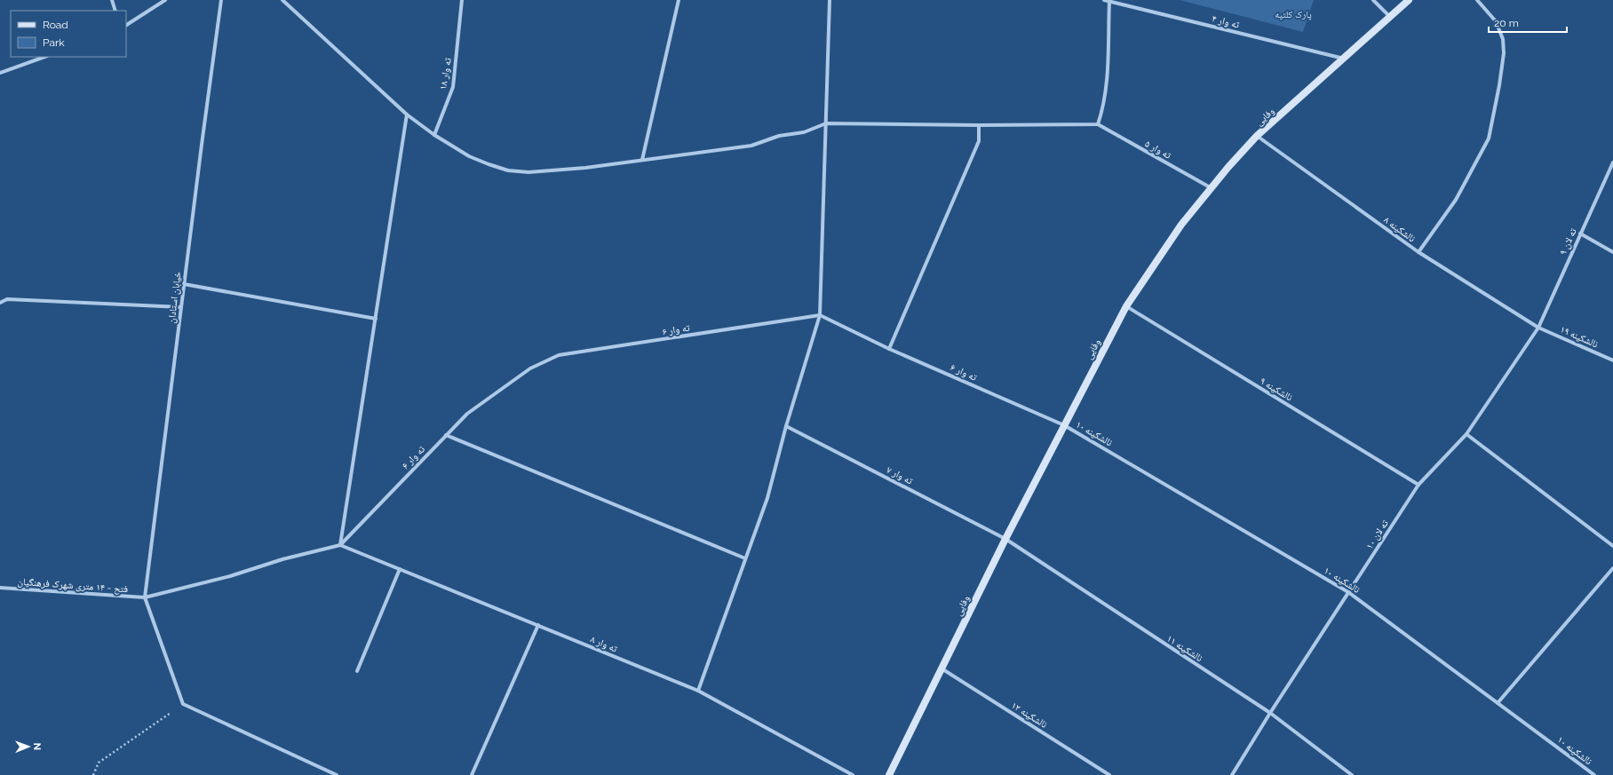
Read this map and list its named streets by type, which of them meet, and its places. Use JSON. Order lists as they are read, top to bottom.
{
  "streets": {
    "street": [
      "ته وار ۴",
      "ته وار ۱۸",
      "وفایی",
      "ته وار ۵",
      "نالشکینه ۸",
      "ته لان ۹",
      "خیابان استادان",
      "ته وار ۶",
      "نالشکینه ۱۹",
      "نالشکینه ۹",
      "نالشکینه ۱۰",
      "ته وار ۷",
      "ته لان ۱۰",
      "فتح - ۱۴ متری شهرک فرهنگیان",
      "ته وار ۸",
      "نالشکینه ۱۱",
      "نالشکینه ۱۲"
    ]
  },
  "crossings": [
    ["ته وار ۴", "وفایی"],
    ["وفایی", "ته وار ۵"],
    ["وفایی", "نالشکینه ۸"],
    ["وفایی", "ته وار ۶"],
    ["وفایی", "نالشکینه ۹"],
    ["وفایی", "نالشکینه ۱۰"],
    ["وفایی", "ته وار ۷"],
    ["وفایی", "نالشکینه ۱۱"],
    ["وفایی", "نالشکینه ۱۲"],
    ["نالشکینه ۸", "ته لان ۹"],
    ["نالشکینه ۸", "نالشکینه ۱۹"],
    ["ته لان ۹", "نالشکینه ۱۹"],
    ["ته لان ۹", "ته لان ۱۰"],
    ["خیابان استادان", "فتح - ۱۴ متری شهرک فرهنگیان"],
    ["ته وار ۶", "نالشکینه ۱۰"],
    ["ته وار ۶", "فتح - ۱۴ متری شهرک فرهنگیان"],
    ["ته وار ۶", "ته وار ۸"],
    ["نالشکینه ۹", "ته لان ۱۰"],
    ["نالشکینه ۱۰", "ته لان ۱۰"],
    ["ته وار ۷", "نالشکینه ۱۱"],
    ["ته لان ۱۰", "نالشکینه ۱۱"],
    ["فتح - ۱۴ متری شهرک فرهنگیان", "ته وار ۸"]
  ],
  "parks": ["پارک کلتپه"],
  "legend": ["Road", "Park"],
  "scale_bar": "20 m",
  "north": "right"
}
